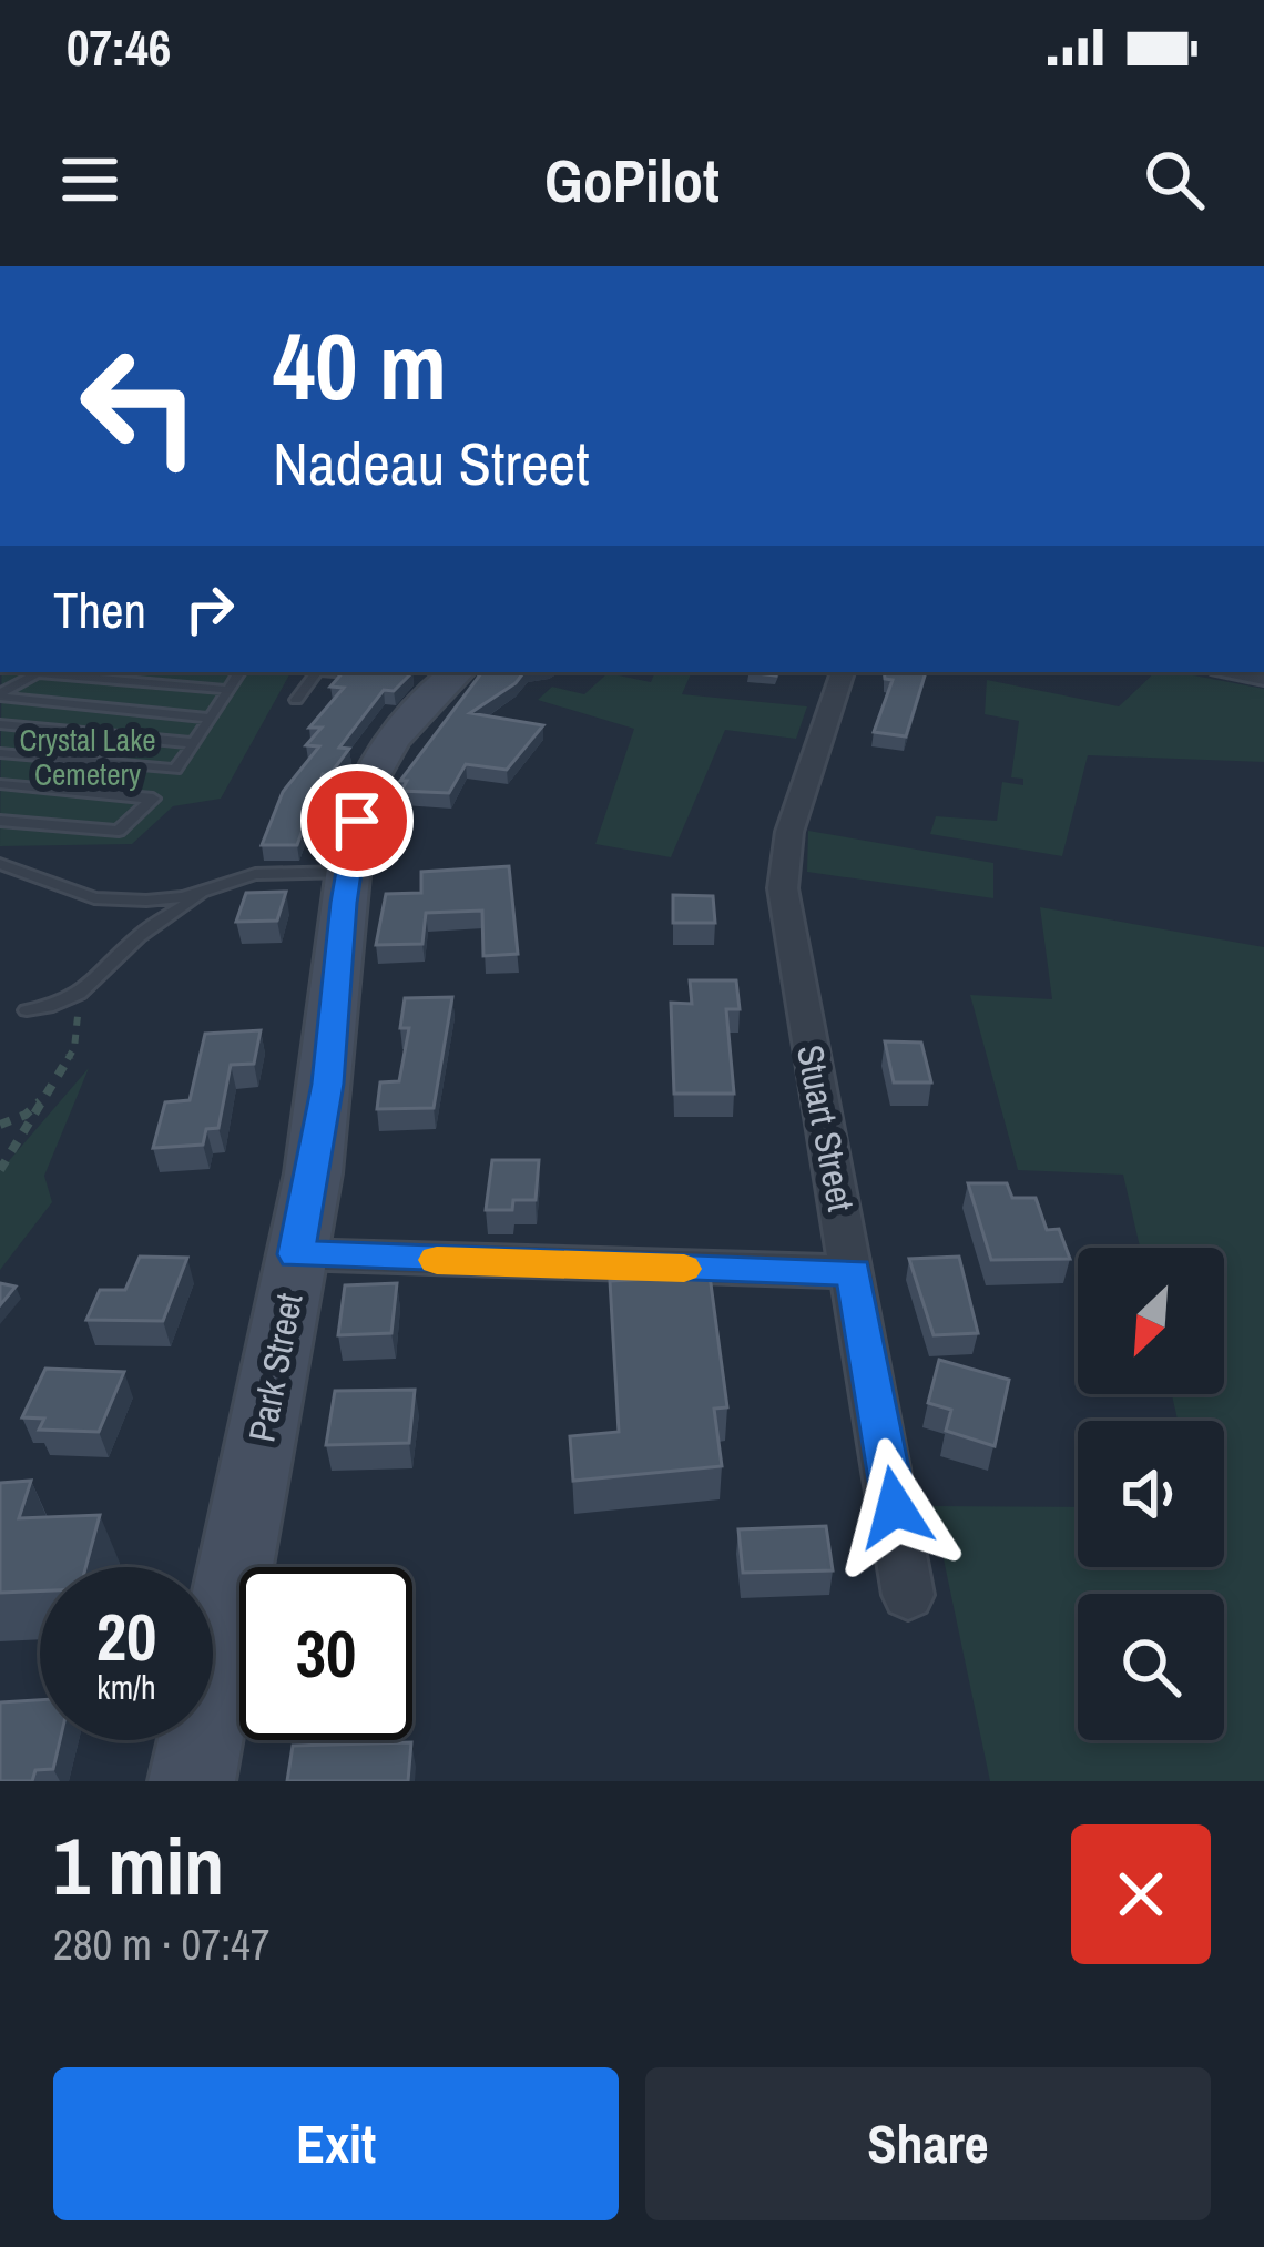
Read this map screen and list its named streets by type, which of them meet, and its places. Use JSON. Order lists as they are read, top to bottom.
{
  "streets": {
    "street": ["Stuart Street", "Park Street"]
  },
  "parks": ["Crystal Lake Cemetery"],
  "north": "bottom left",
  "page": {
    "status": "07:46",
    "header": "GoPilot",
    "turn": ["40 m", "Nadeau Street"],
    "then": "Then",
    "speed": "20 km/h",
    "limit": "30",
    "heading": ["1 min", "280 m · 07:47"],
    "buttons": ["Exit", "Share"]
  }
}
